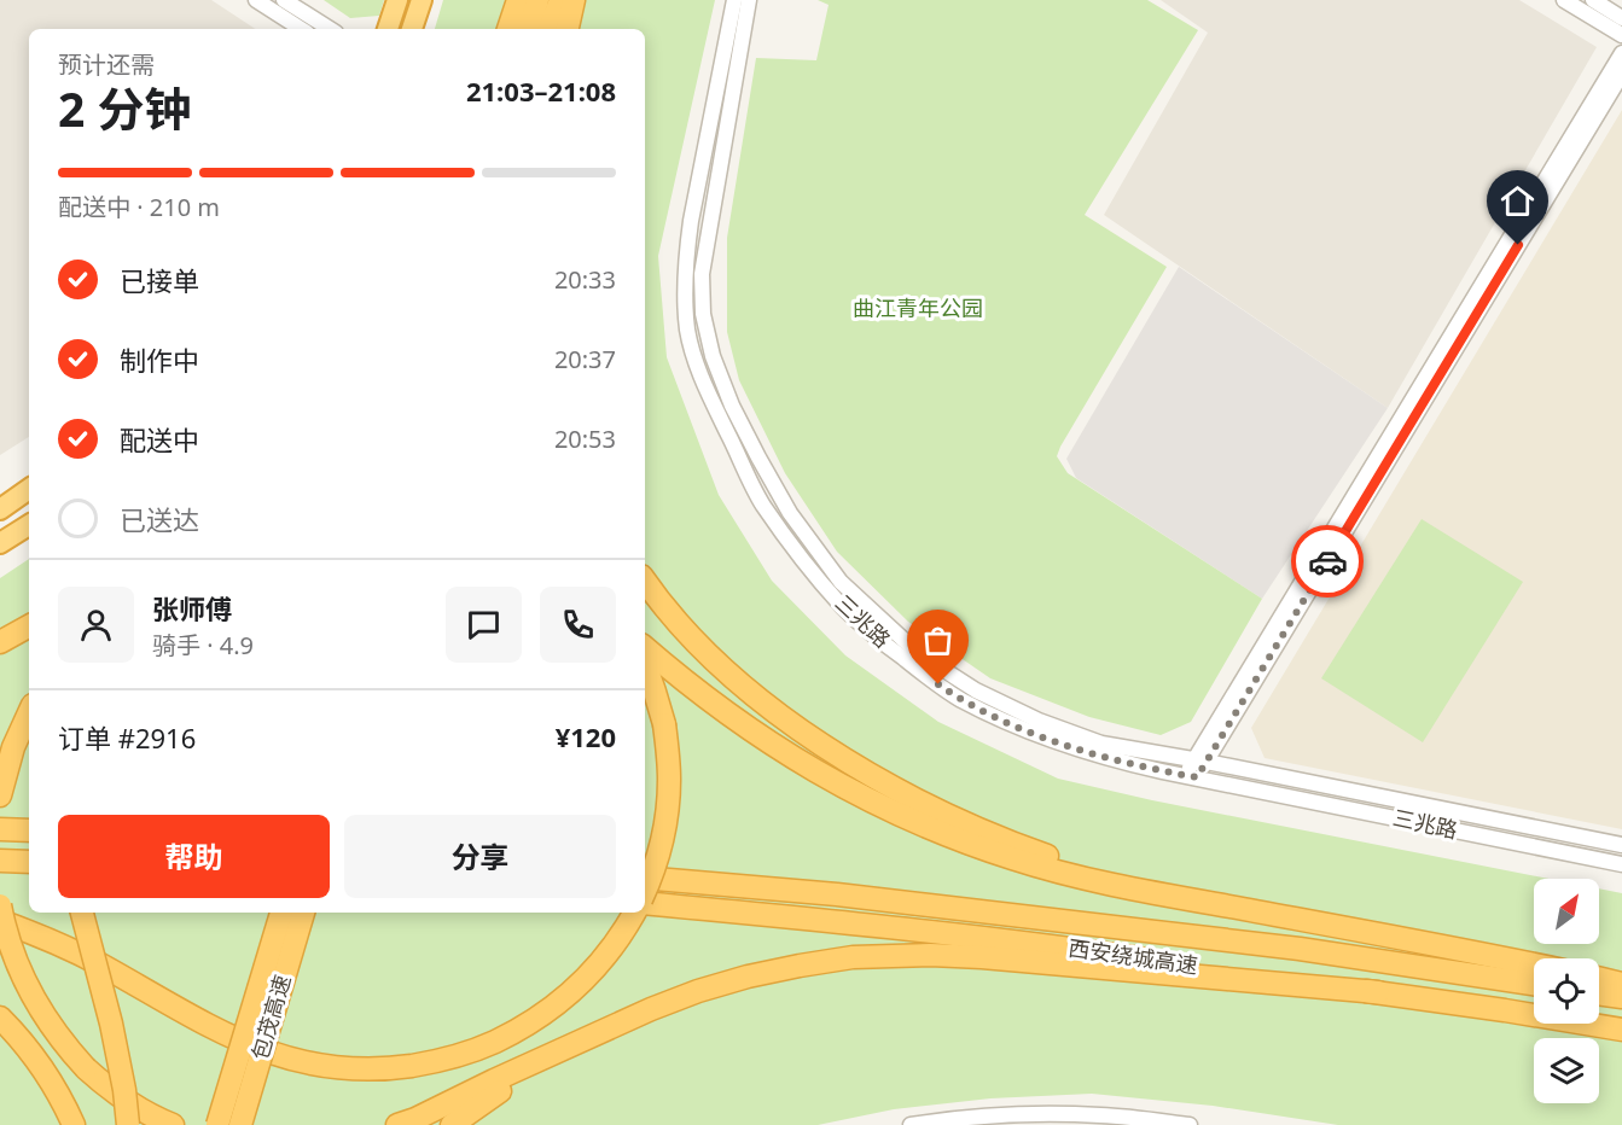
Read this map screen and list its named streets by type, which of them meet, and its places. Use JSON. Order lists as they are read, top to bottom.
{
  "streets": {
    "highway": ["西安绕城高速", "包茂高速"],
    "street": ["三兆路"]
  },
  "parks": ["曲江青年公园"],
  "north": "top right",
  "page": {
    "heading": ["2 分钟", "预计还需", "21:03–21:08"],
    "panel": [
      "张师傅",
      "骑手 · 4.9",
      "订单 #2916",
      "¥120"
    ],
    "bar": "配送中 · 210 m",
    "list": [
      ["已接单", "20:33"],
      ["制作中", "20:37"],
      ["配送中", "20:53"],
      "已送达"
    ],
    "buttons": ["帮助", "分享"]
  }
}
